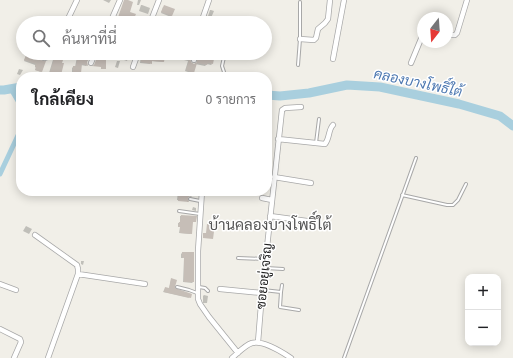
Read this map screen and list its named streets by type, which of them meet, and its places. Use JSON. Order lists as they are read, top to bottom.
{
  "streets": {
    "street": ["ซอยอยู่เจริญ"]
  },
  "districts": ["บ้านคลองบางโพธิ์ใต้"],
  "water": ["คลองบางโพธิ์ใต้"],
  "north": "bottom",
  "page": {
    "search": "ค้นหาที่นี่",
    "heading": ["ใกล้เคียง", "0 รายการ"],
    "map_buttons": ["+", "−"]
  }
}
